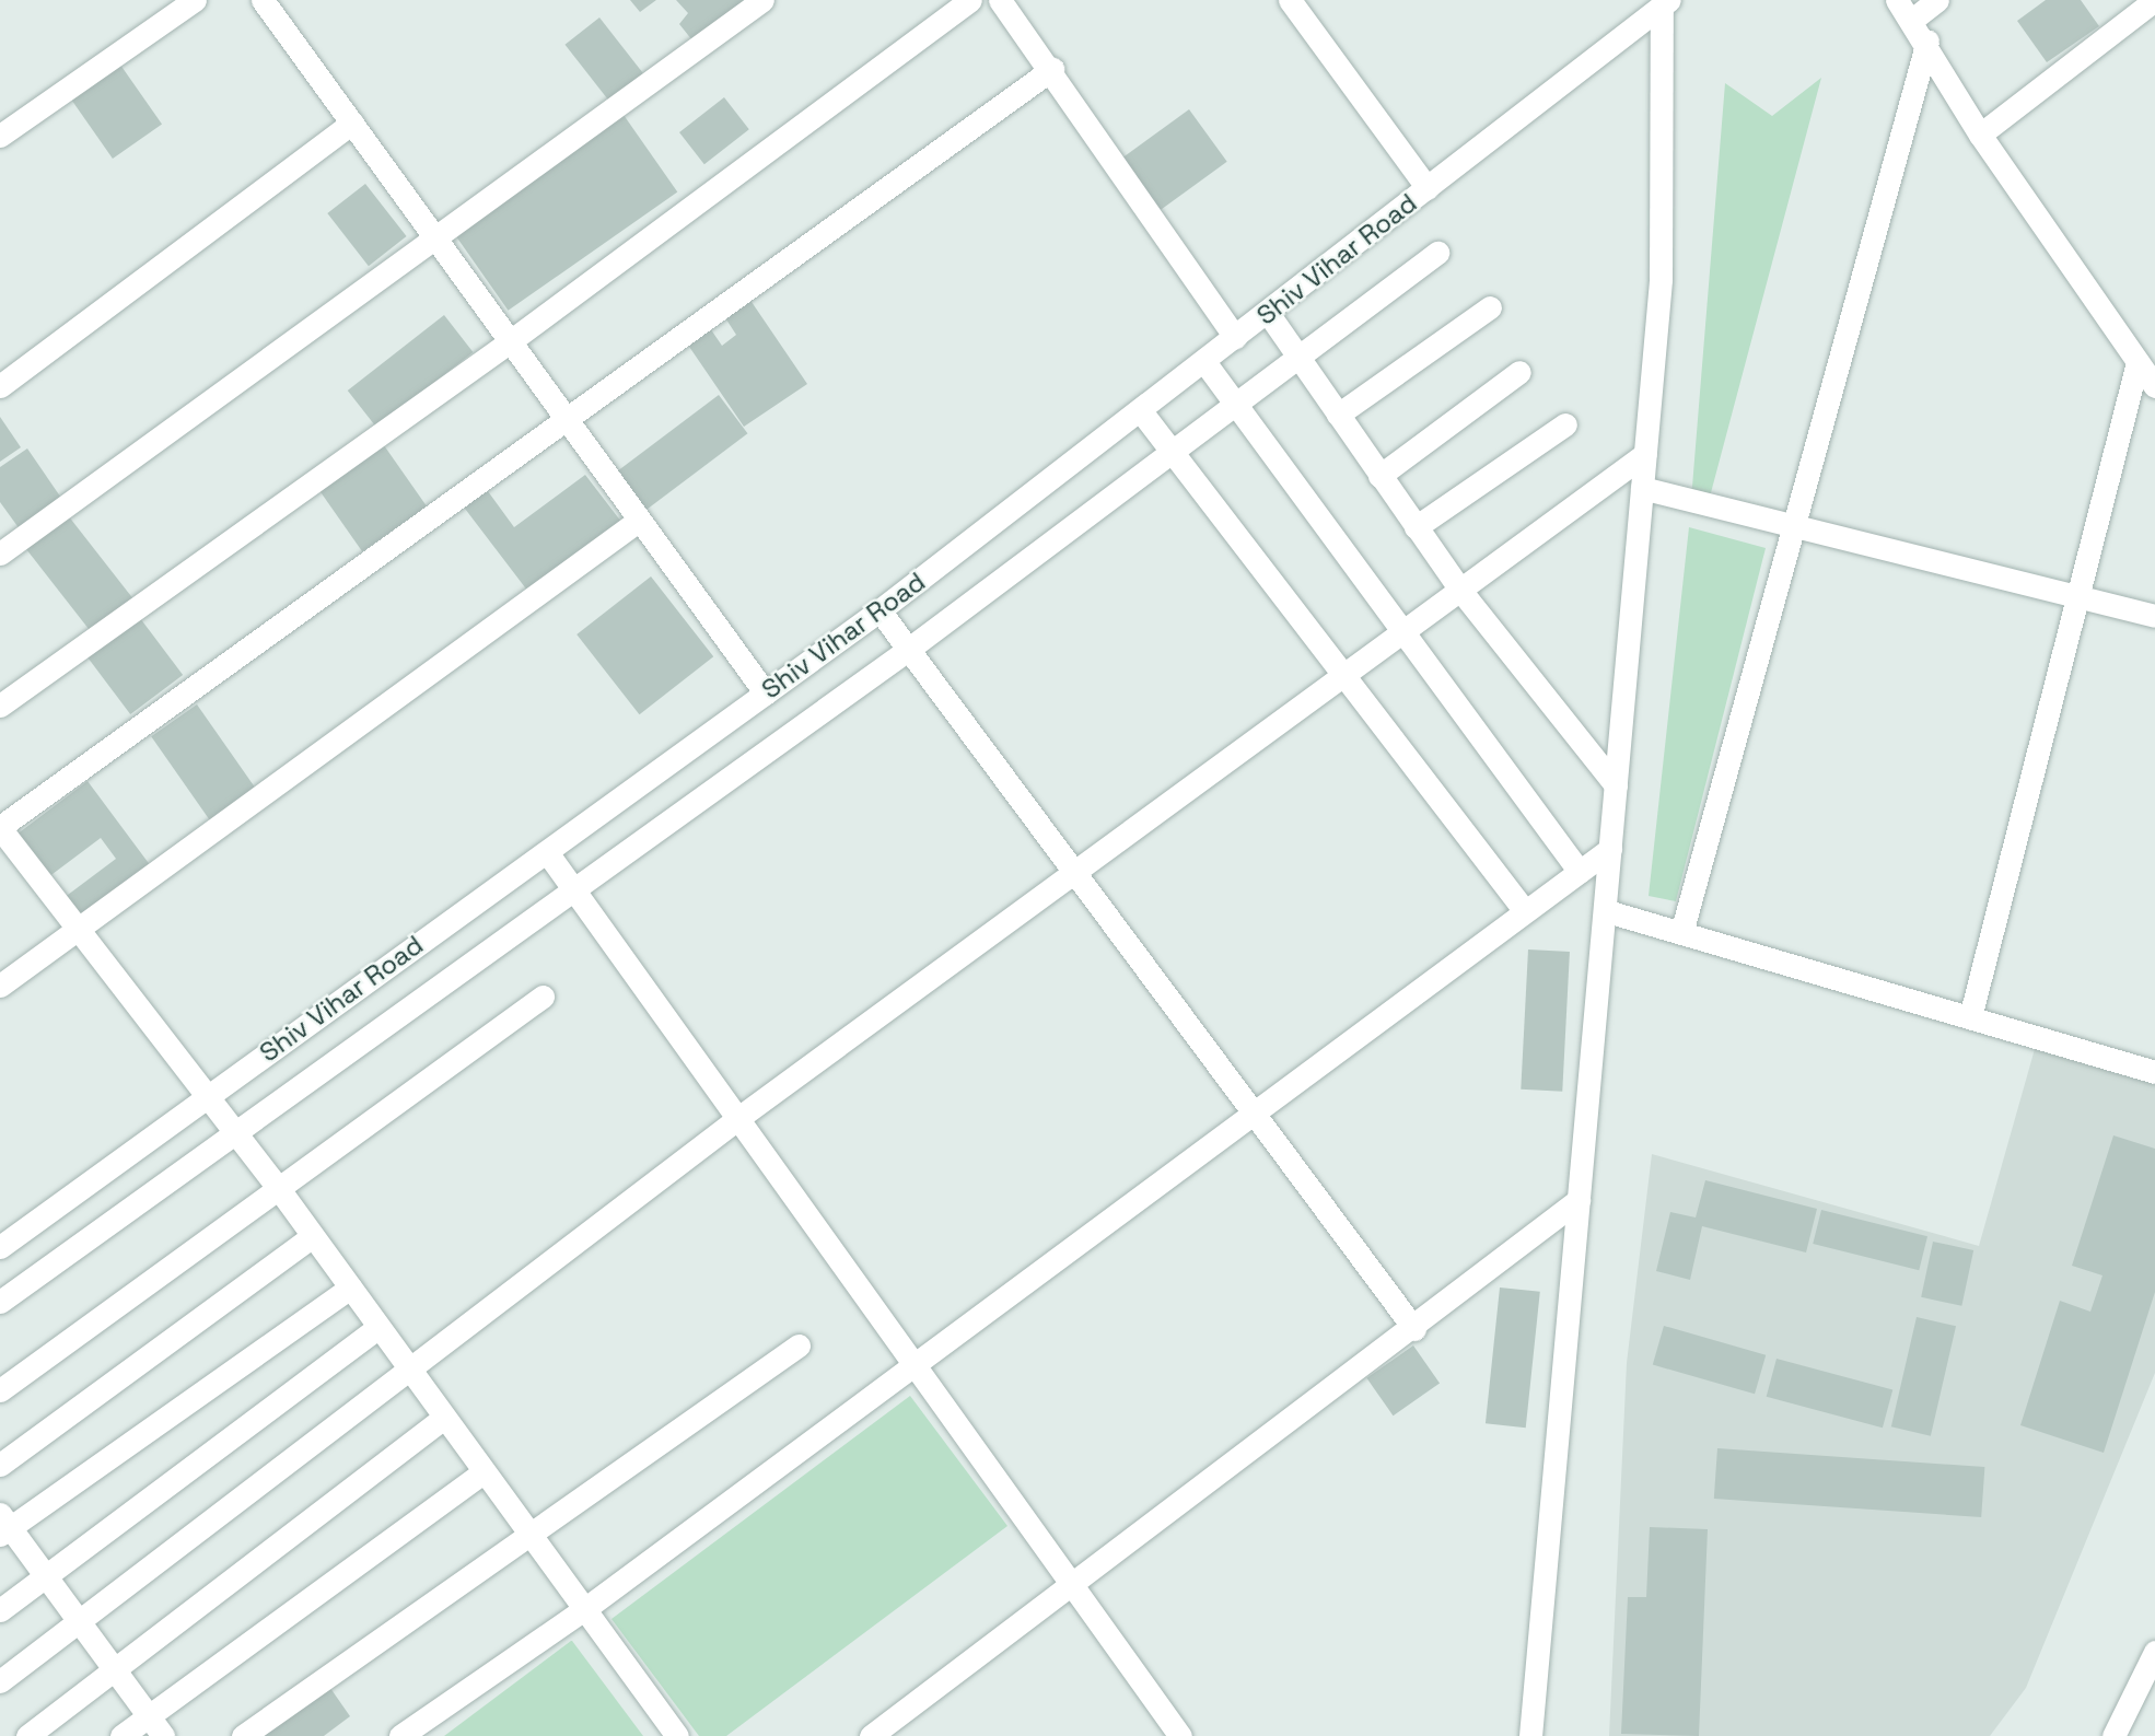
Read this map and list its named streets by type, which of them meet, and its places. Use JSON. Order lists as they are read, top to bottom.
{
  "streets": {
    "street": ["Shiv Vihar Road"]
  }
}
